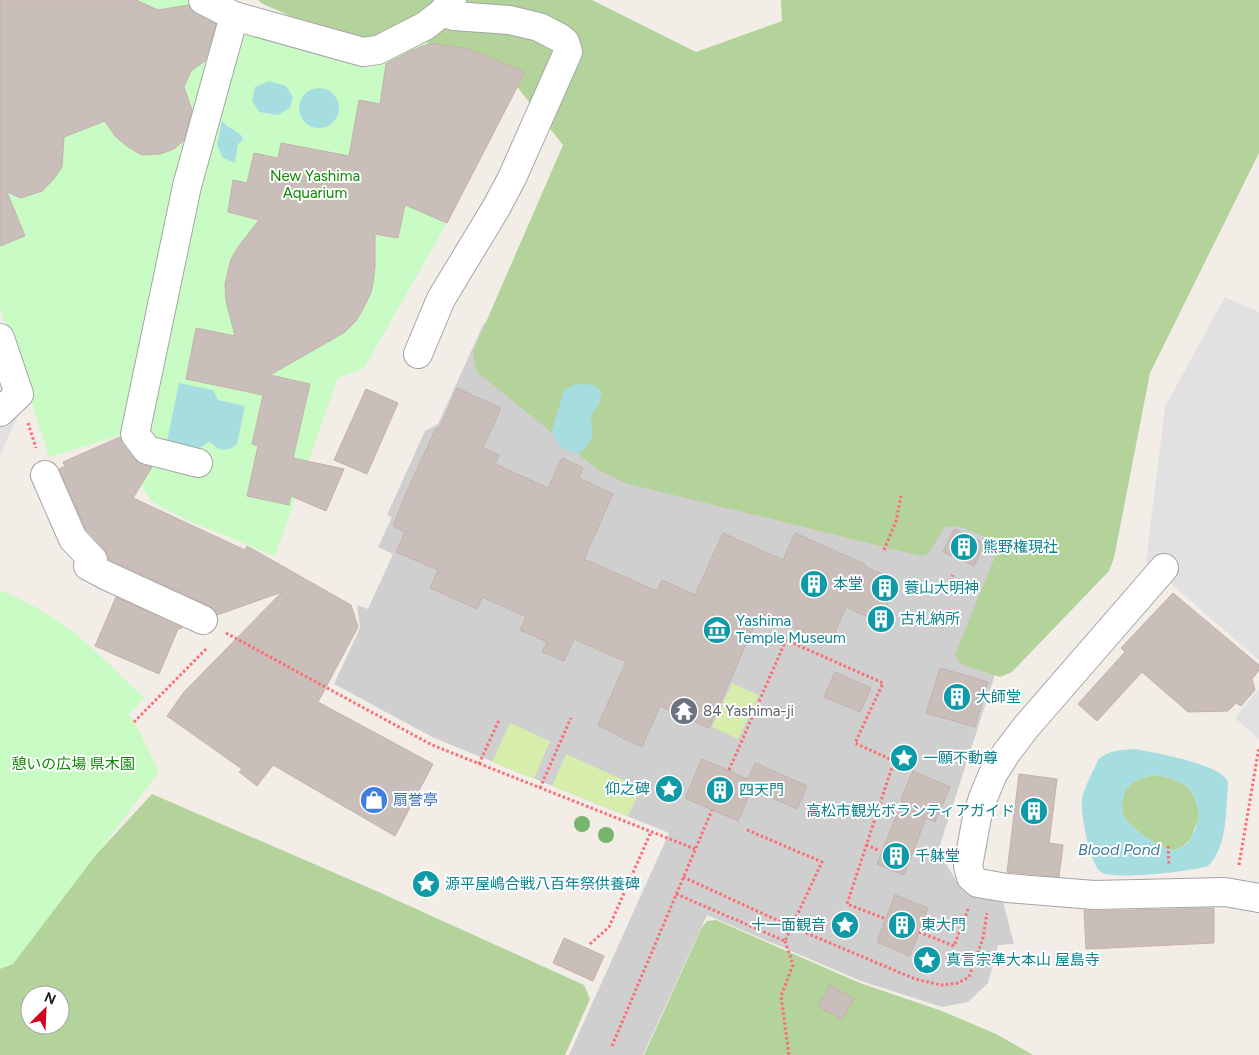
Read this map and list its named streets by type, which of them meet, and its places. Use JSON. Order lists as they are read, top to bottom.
{
  "water": ["Blood Pond"],
  "parks": ["New Yashima Aquarium", "憩いの広場 県木園"],
  "places": {
    "building": [
      "熊野権現社",
      "本堂",
      "蓑山大明神",
      "古札納所",
      "大師堂",
      "四天門",
      "高松市観光ボランティアガイド",
      "千躰堂",
      "東大門"
    ],
    "museum": ["Yashima Temple Museum"],
    "temple": ["84 Yashima-ji"],
    "place": [
      "一願不動尊",
      "仰之碑",
      "源平屋嶋合戦八百年祭供養碑",
      "十一面観音",
      "真言宗準大本山 屋島寺"
    ],
    "shop": ["扇誉亭"]
  },
  "north": "top right"
}
